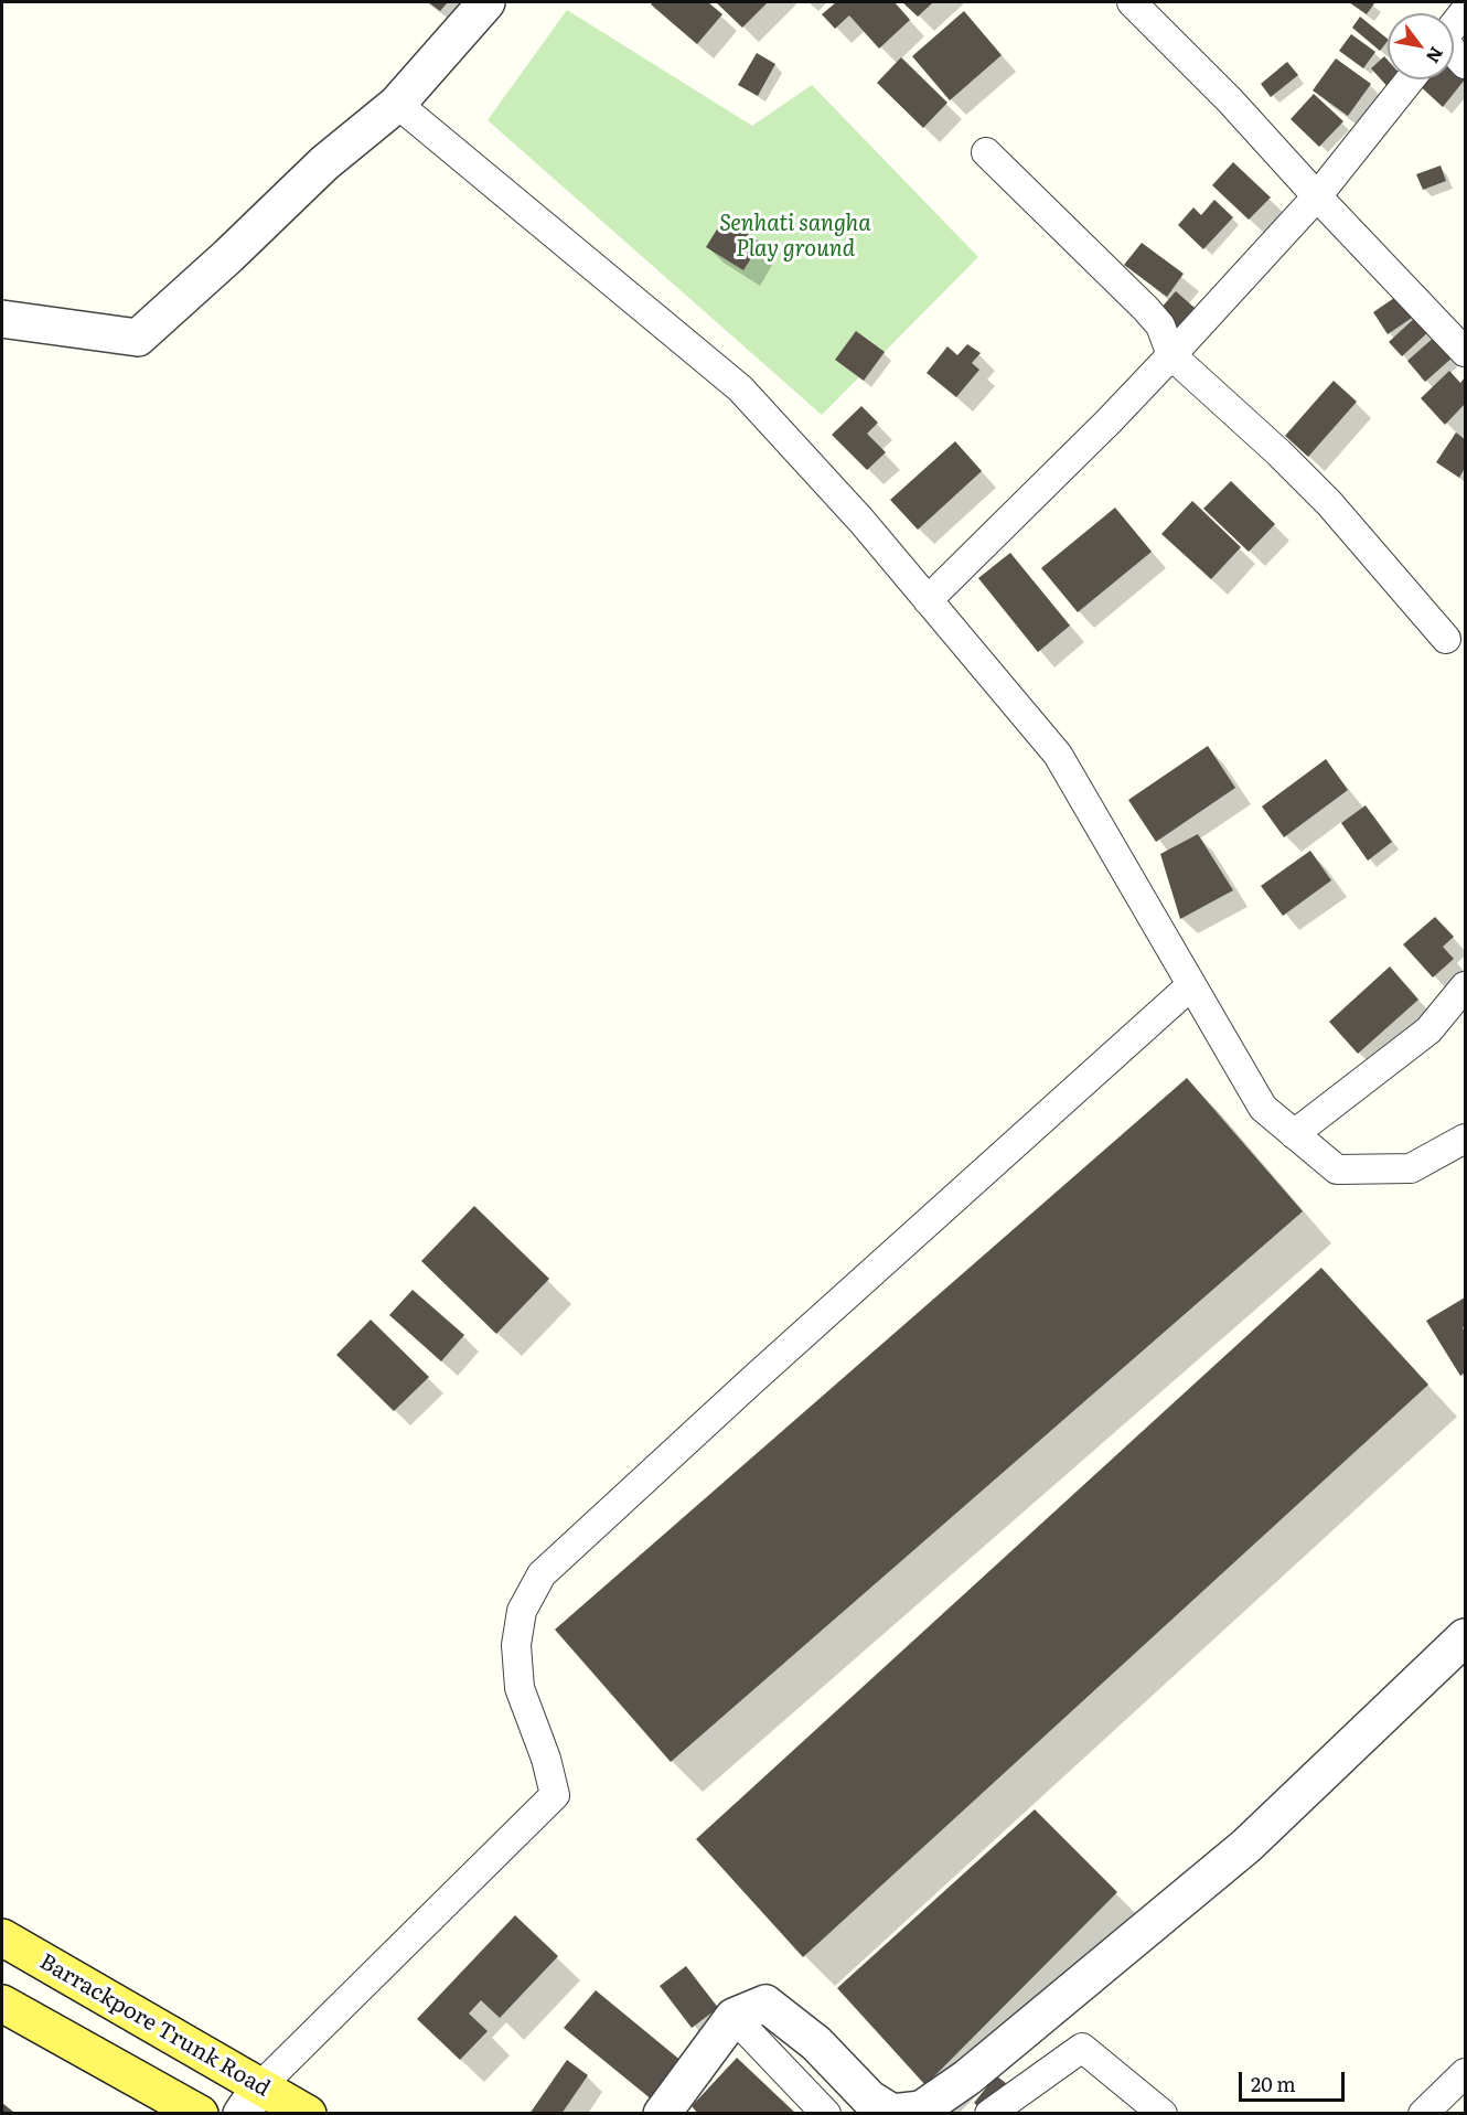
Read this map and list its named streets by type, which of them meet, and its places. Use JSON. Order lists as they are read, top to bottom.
{
  "streets": {
    "main road": ["Barrackpore Trunk Road"]
  },
  "parks": ["Senhati sangha Play ground"],
  "scale_bar": "20 m",
  "north": "bottom right"
}
